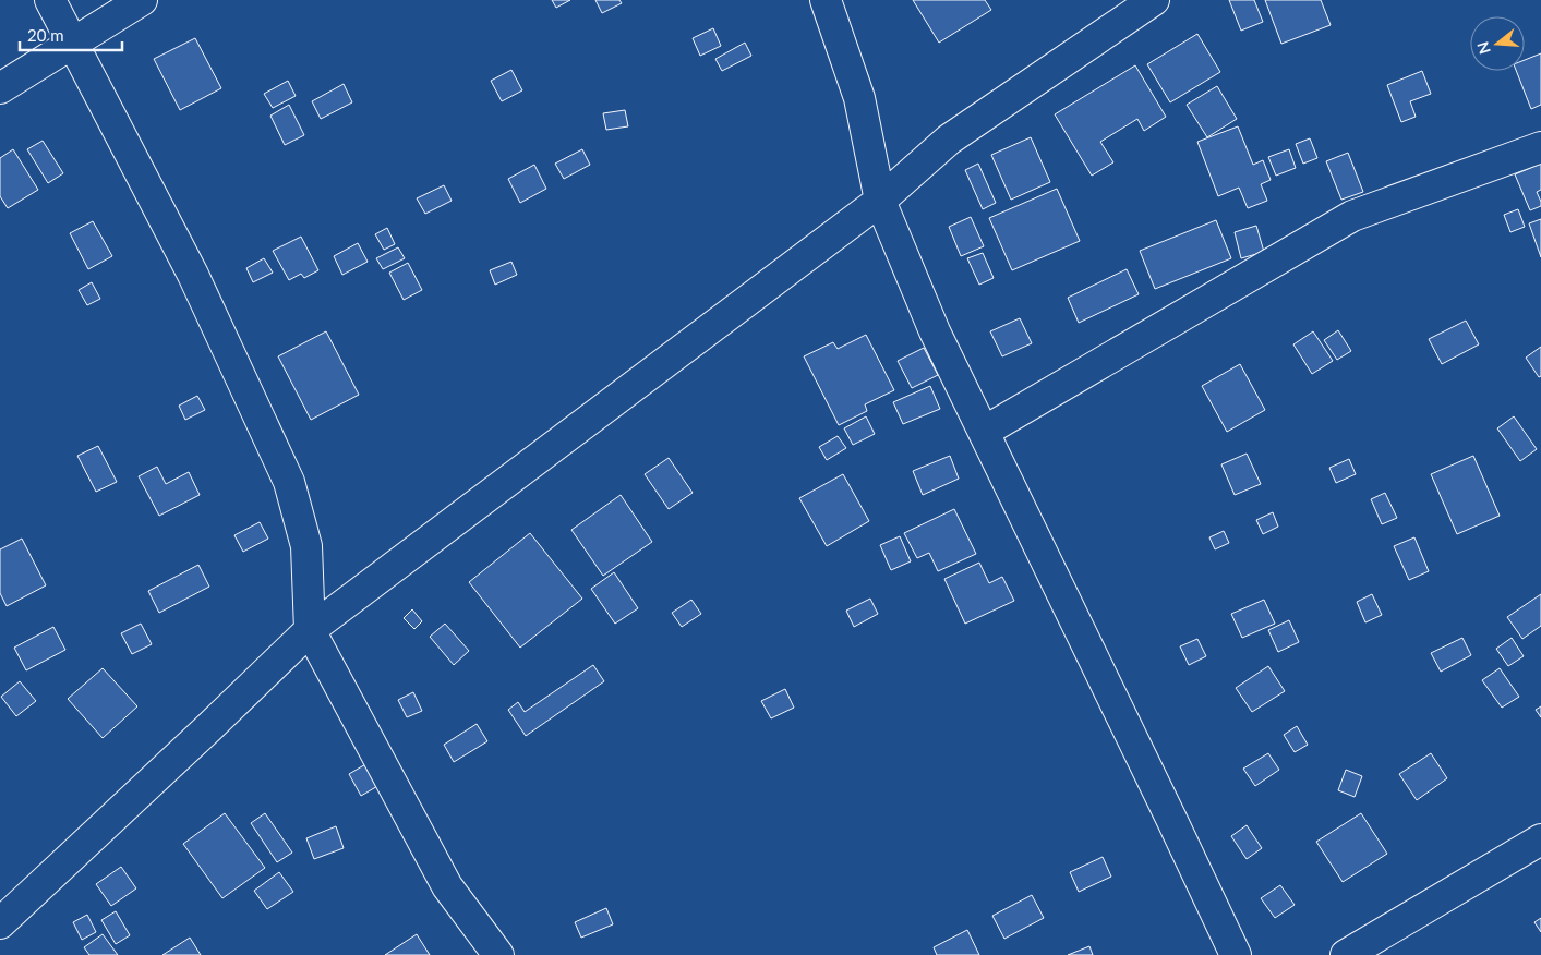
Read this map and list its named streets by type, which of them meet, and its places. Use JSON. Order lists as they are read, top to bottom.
{
  "scale_bar": "20 m",
  "north": "left"
}
